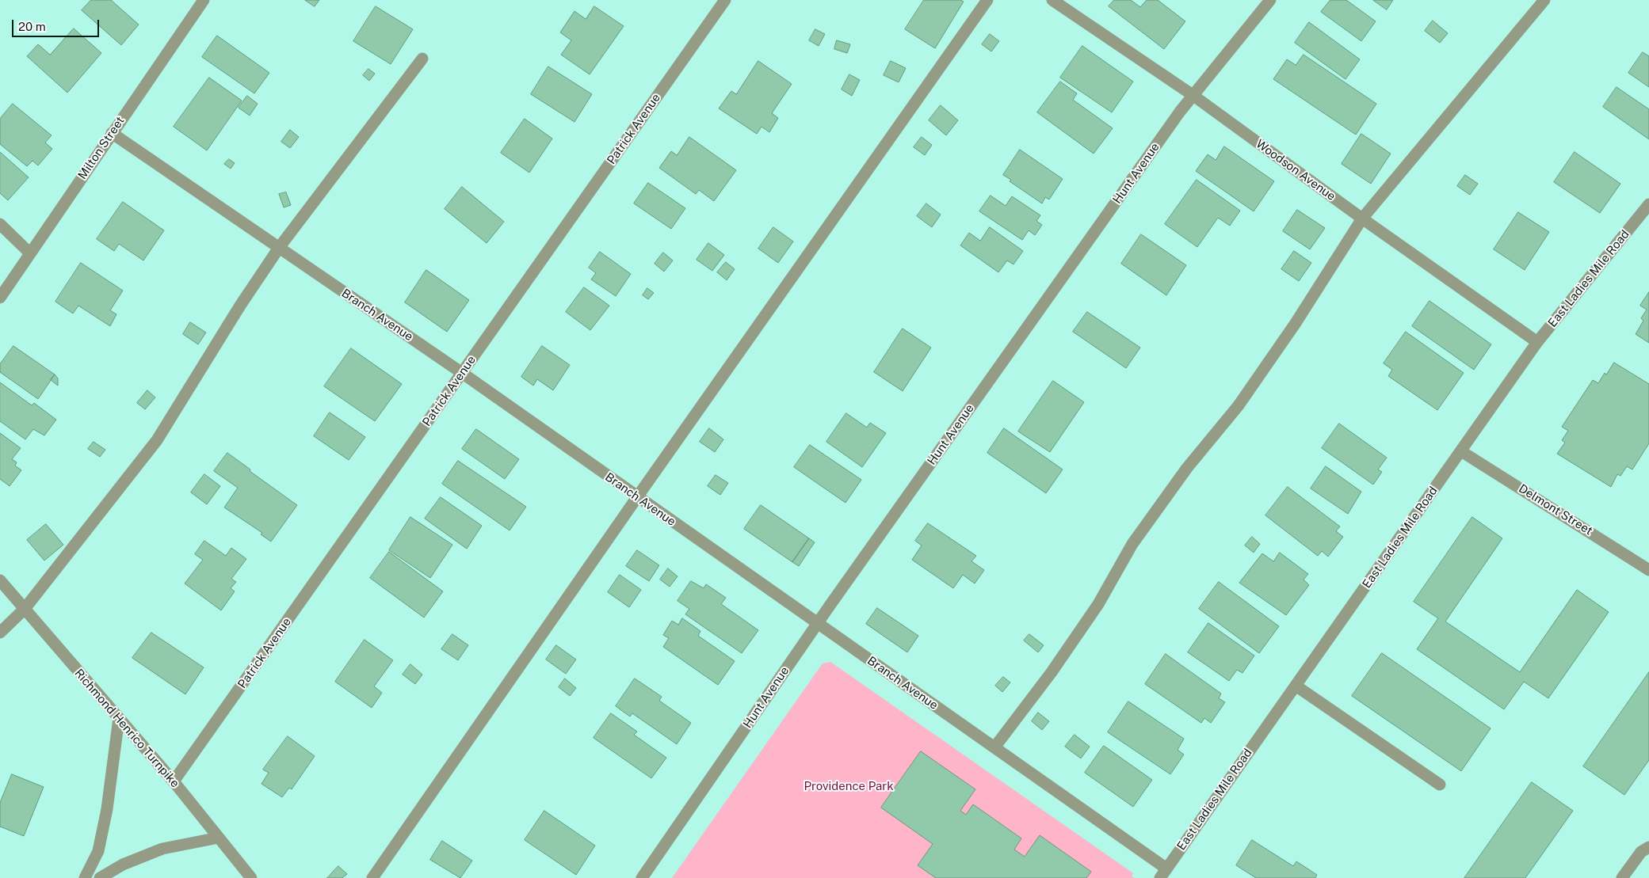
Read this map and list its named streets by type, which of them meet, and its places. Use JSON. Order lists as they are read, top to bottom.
{
  "streets": {
    "street": [
      "Patrick Avenue",
      "Milton Street",
      "Woodson Avenue",
      "Hunt Avenue",
      "East Ladies Mile Road",
      "Branch Avenue",
      "Delmont Street",
      "Richmond Henrico Turnpike"
    ]
  },
  "crossings": [
    ["Patrick Avenue", "Branch Avenue"],
    ["Patrick Avenue", "Richmond Henrico Turnpike"],
    ["Milton Street", "Branch Avenue"],
    ["Woodson Avenue", "Hunt Avenue"],
    ["Woodson Avenue", "East Ladies Mile Road"],
    ["Hunt Avenue", "Branch Avenue"],
    ["East Ladies Mile Road", "Branch Avenue"],
    ["East Ladies Mile Road", "Delmont Street"]
  ],
  "parks": ["Providence Park"],
  "scale_bar": "20 m"
}
